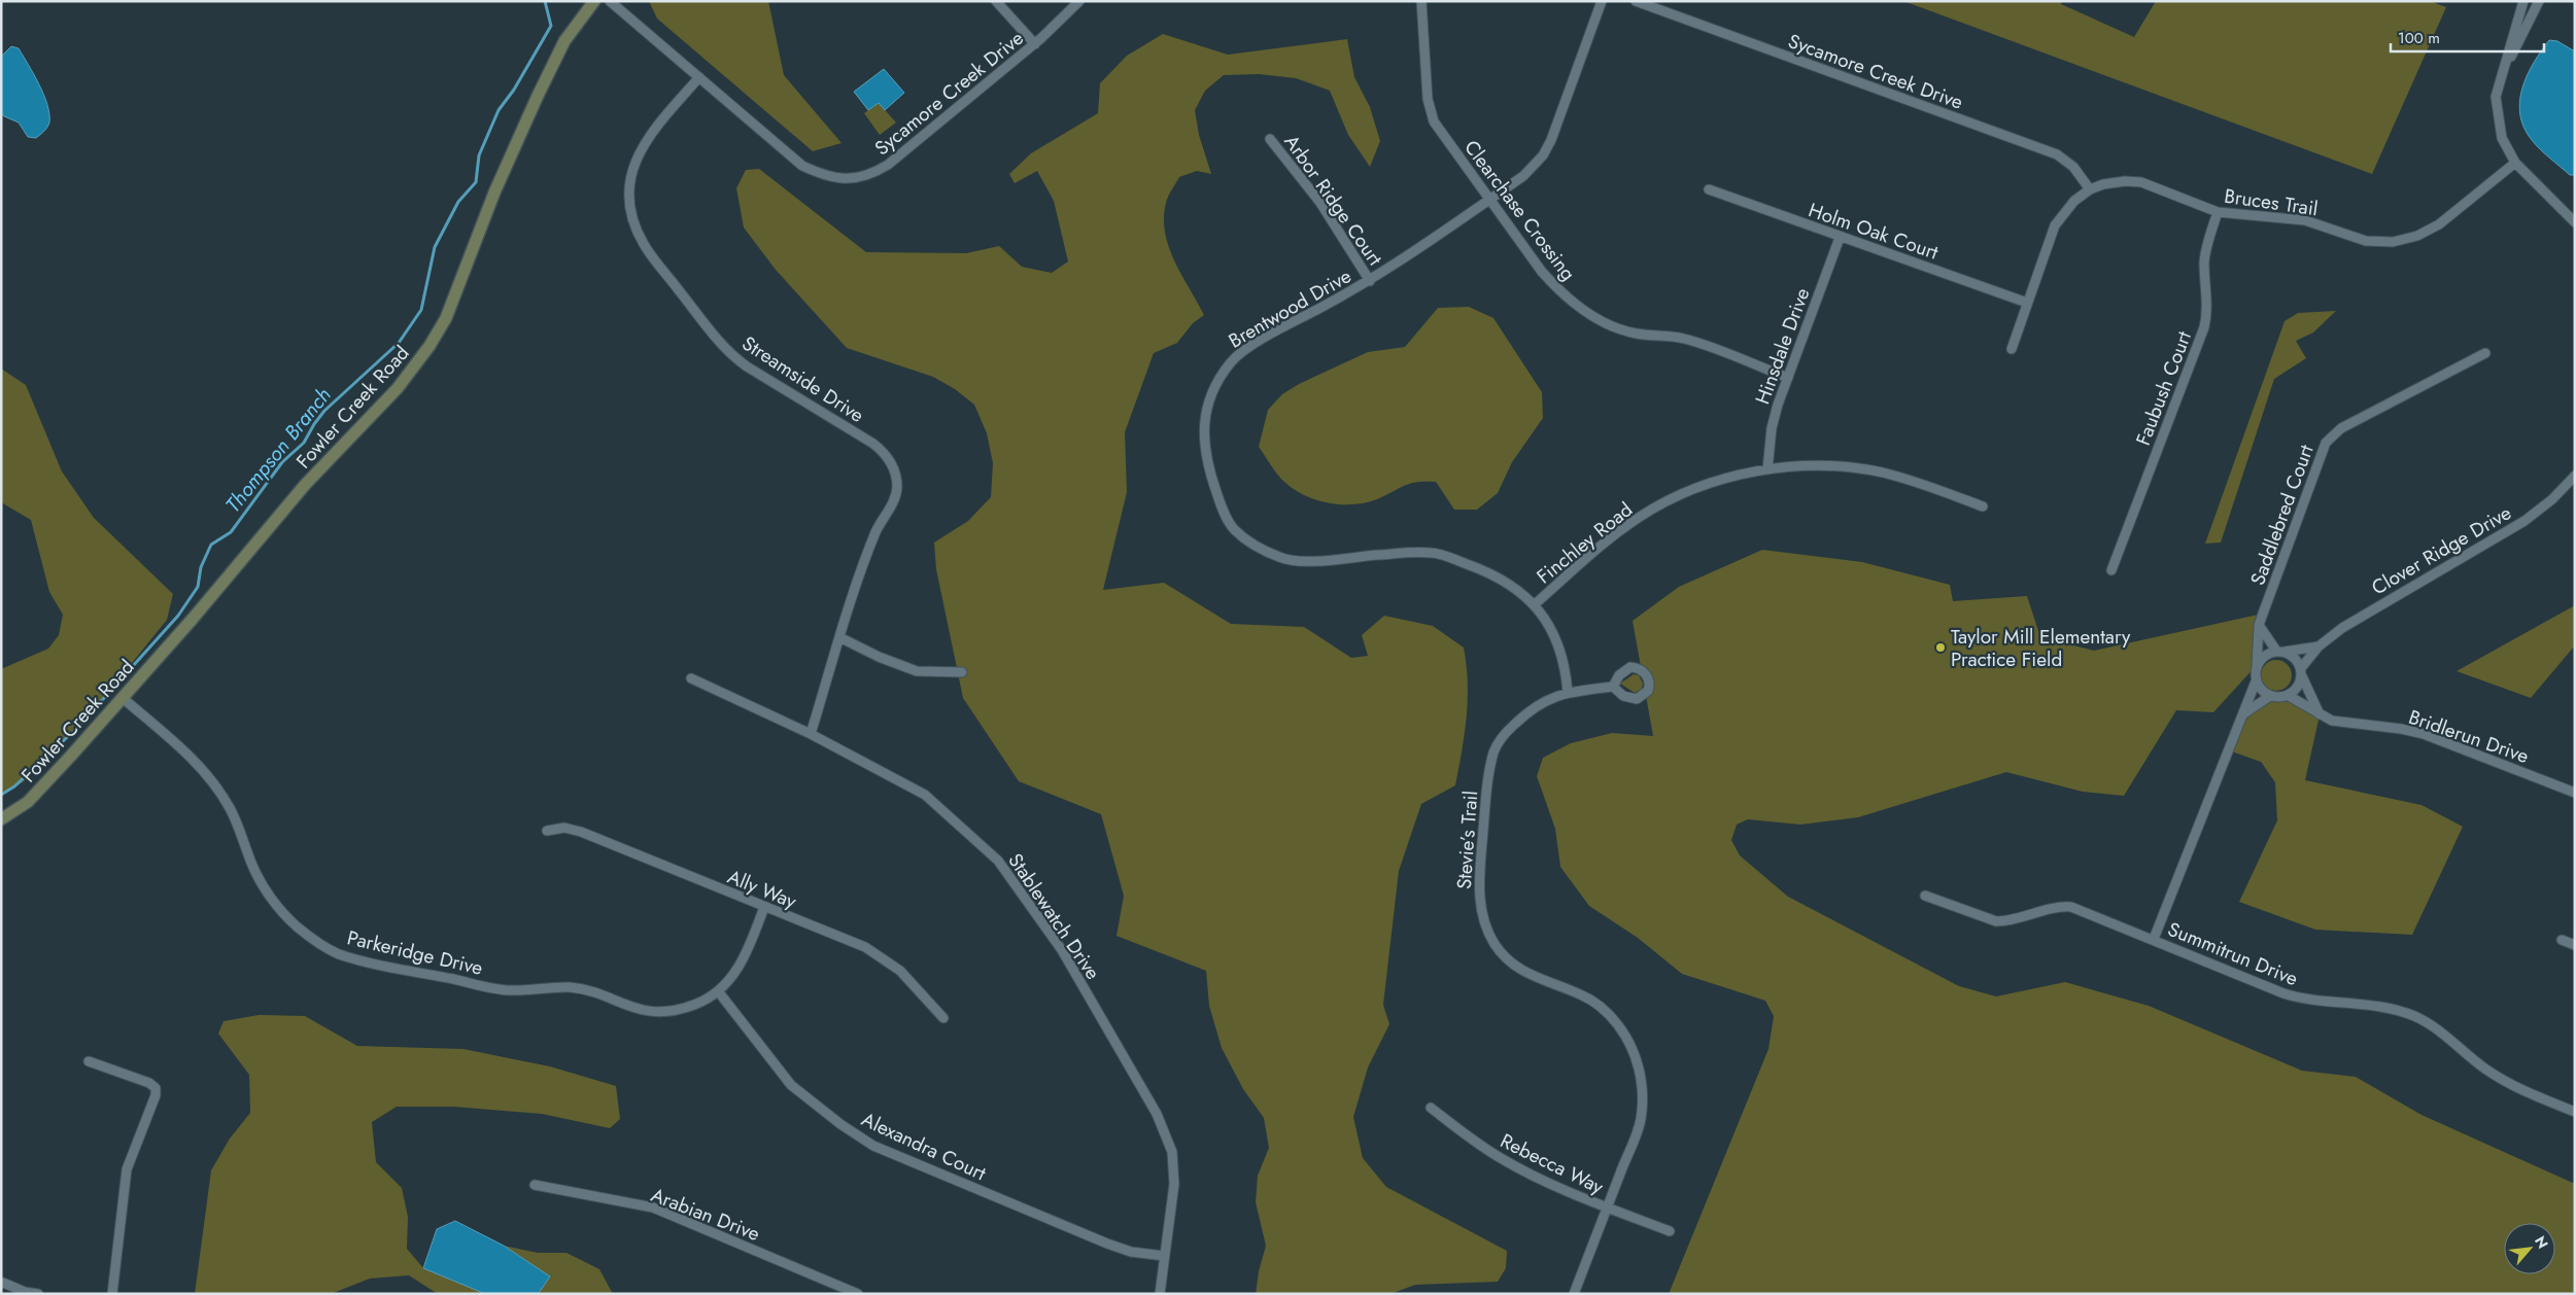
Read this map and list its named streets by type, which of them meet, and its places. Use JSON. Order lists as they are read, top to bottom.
{
  "streets": {
    "main road": ["Fowler Creek Road"],
    "street": [
      "Sycamore Creek Drive",
      "Arbor Ridge Court",
      "Bruces Trail",
      "Clearchase Crossing",
      "Holm Oak Court",
      "Brentwood Drive",
      "Hinsdale Drive",
      "Streamside Drive",
      "Faubush Court",
      "Saddlebred Court",
      "Finchley Road",
      "Clover Ridge Drive",
      "Bridlerun Drive",
      "Stevie’s Trail",
      "Ally Way",
      "Stablewatch Drive",
      "Parkeridge Drive",
      "Summitrun Drive",
      "Alexandra Court",
      "Rebecca Way",
      "Arabian Drive"
    ]
  },
  "crossings": [
    ["Sycamore Creek Drive", "Bruces Trail"],
    ["Sycamore Creek Drive", "Streamside Drive"],
    ["Arbor Ridge Court", "Brentwood Drive"],
    ["Bruces Trail", "Holm Oak Court"],
    ["Bruces Trail", "Faubush Court"],
    ["Clearchase Crossing", "Brentwood Drive"],
    ["Clearchase Crossing", "Hinsdale Drive"],
    ["Holm Oak Court", "Hinsdale Drive"],
    ["Brentwood Drive", "Finchley Road"],
    ["Brentwood Drive", "Stevie’s Trail"],
    ["Hinsdale Drive", "Finchley Road"],
    ["Streamside Drive", "Stablewatch Drive"],
    ["Fowler Creek Road", "Parkeridge Drive"],
    ["Saddlebred Court", "Clover Ridge Drive"],
    ["Saddlebred Court", "Bridlerun Drive"],
    ["Clover Ridge Drive", "Bridlerun Drive"],
    ["Stevie’s Trail", "Rebecca Way"],
    ["Ally Way", "Parkeridge Drive"],
    ["Stablewatch Drive", "Alexandra Court"],
    ["Parkeridge Drive", "Alexandra Court"]
  ],
  "water": ["Thompson Branch"],
  "places": ["Taylor Mill Elementary Practice Field"],
  "scale_bar": "100 m",
  "north": "top right"
}
